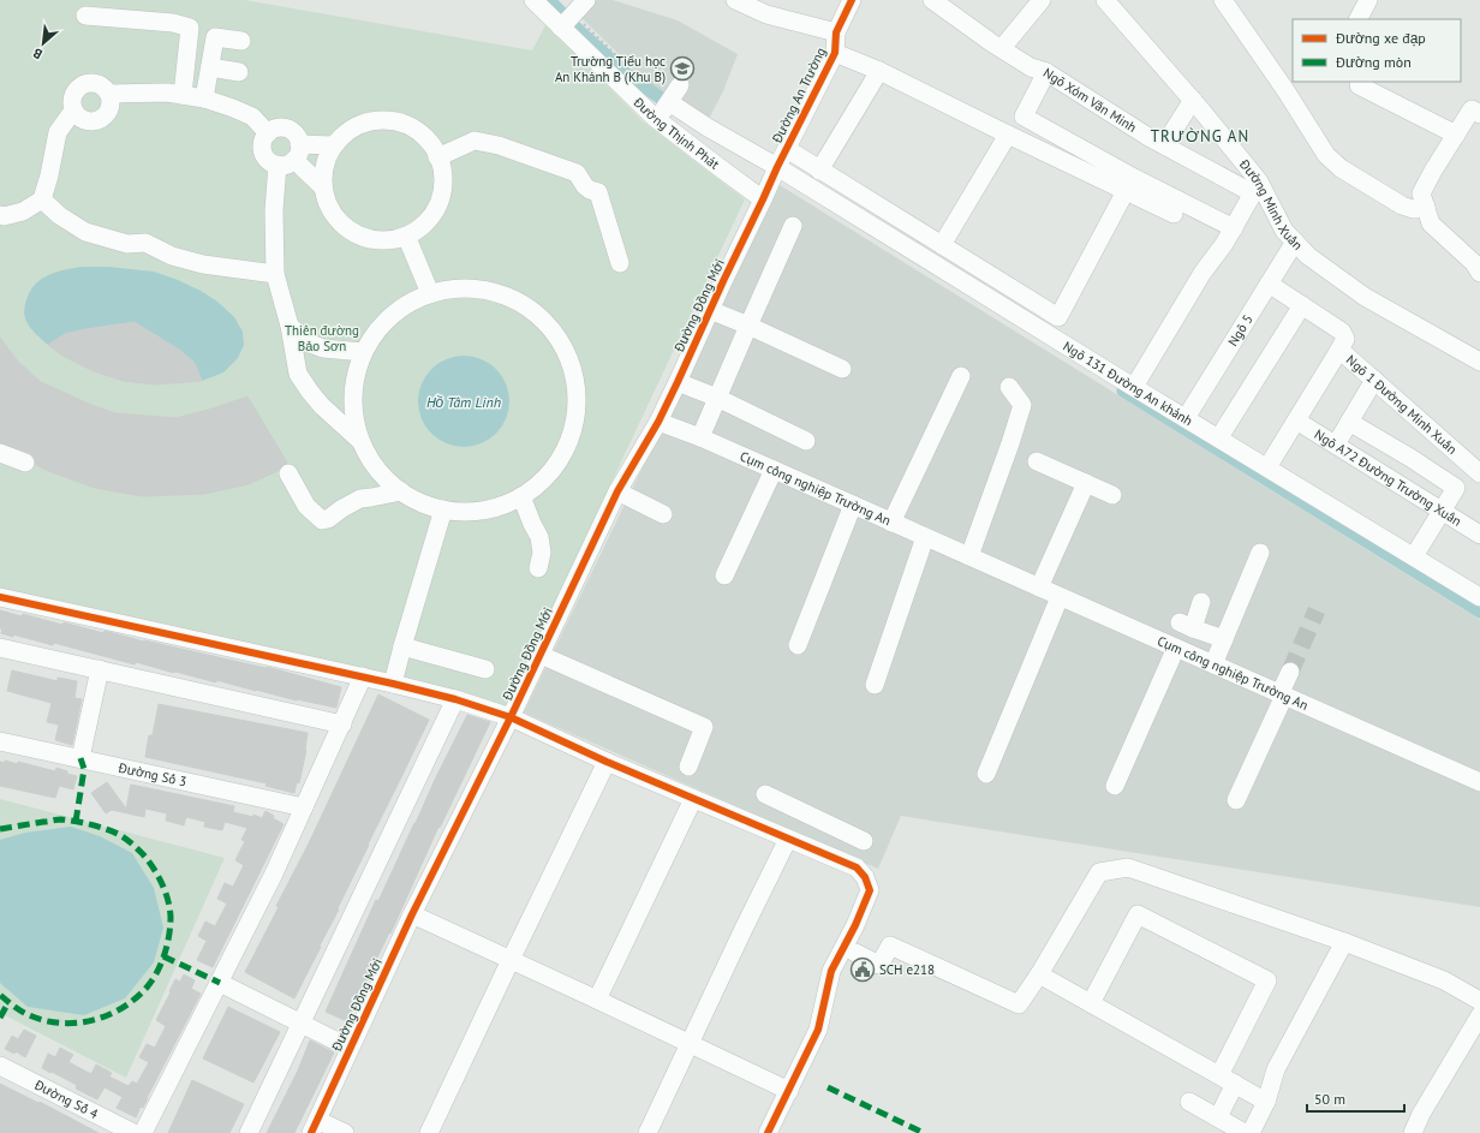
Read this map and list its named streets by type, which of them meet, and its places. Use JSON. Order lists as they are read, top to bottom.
{
  "streets": {
    "street": [
      "Đường An Trường",
      "Ngõ Xóm Văn Minh",
      "Đường Thịnh Phát",
      "Đường Minh Xuân",
      "Đường Đồng Mới",
      "Ngõ 5",
      "Ngõ 131 Đường An khánh",
      "Ngõ 1 Đường Minh Xuân",
      "Ngõ A72 Đường Trường Xuân",
      "Cụm công nghiệp Trường An",
      "Đường Số 3",
      "Đường Số 4"
    ]
  },
  "crossings": [
    ["Đường An Trường", "Đường Thịnh Phát"],
    ["Đường An Trường", "Đường Đồng Mới"],
    ["Đường An Trường", "Ngõ 131 Đường An khánh"],
    ["Ngõ Xóm Văn Minh", "Đường Minh Xuân"],
    ["Đường Thịnh Phát", "Đường Đồng Mới"],
    ["Đường Thịnh Phát", "Ngõ 131 Đường An khánh"],
    ["Đường Minh Xuân", "Ngõ 5"],
    ["Đường Đồng Mới", "Ngõ 131 Đường An khánh"],
    ["Đường Đồng Mới", "Cụm công nghiệp Trường An"],
    ["Ngõ 5", "Ngõ 131 Đường An khánh"],
    ["Ngõ 5", "Ngõ 1 Đường Minh Xuân"]
  ],
  "districts": ["TRƯỜNG AN"],
  "water": ["Hồ Tâm Linh"],
  "parks": ["Thiên đường Bảo Sơn"],
  "places": {
    "school or university": ["Trường Tiểu học An Khánh B (Khu B)"],
    "public building": ["SCH e218"]
  },
  "legend": ["Đường xe đạp", "Đường mòn"],
  "scale_bar": "50 m",
  "north": "bottom left"
}
